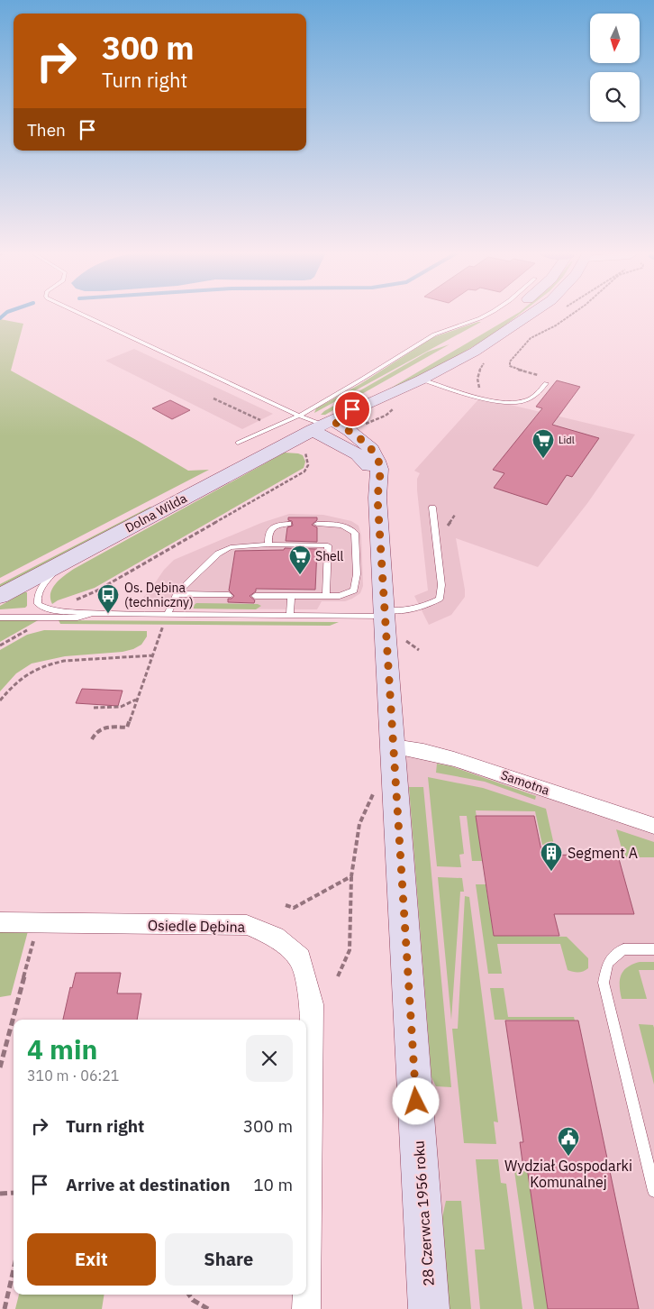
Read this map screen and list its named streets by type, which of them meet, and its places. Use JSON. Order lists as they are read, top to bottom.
{
  "streets": {
    "main road": ["Dolna Wilda", "28 Czerwca 1956 roku"],
    "street": ["Samotna", "Osiedle Dębina"]
  },
  "crossings": [
    ["Dolna Wilda", "28 Czerwca 1956 roku"],
    ["Samotna", "28 Czerwca 1956 roku"]
  ],
  "places": {
    "supermarket": ["Lidl", "Shell"],
    "bus stop": ["Os. Dębina (techniczny)"],
    "building": ["Segment A"],
    "public building": ["Wydział Gospodarki Komunalnej"]
  },
  "north": "bottom",
  "page": {
    "turn": ["300 m", "Turn right"],
    "then": "Then",
    "heading": ["4 min", "310 m · 06:21"],
    "list": [
      {
        "name": "Turn right",
        "value": "300 m"
      },
      {
        "name": "Arrive at destination",
        "value": "10 m"
      }
    ],
    "buttons": ["Exit", "Share"]
  }
}
